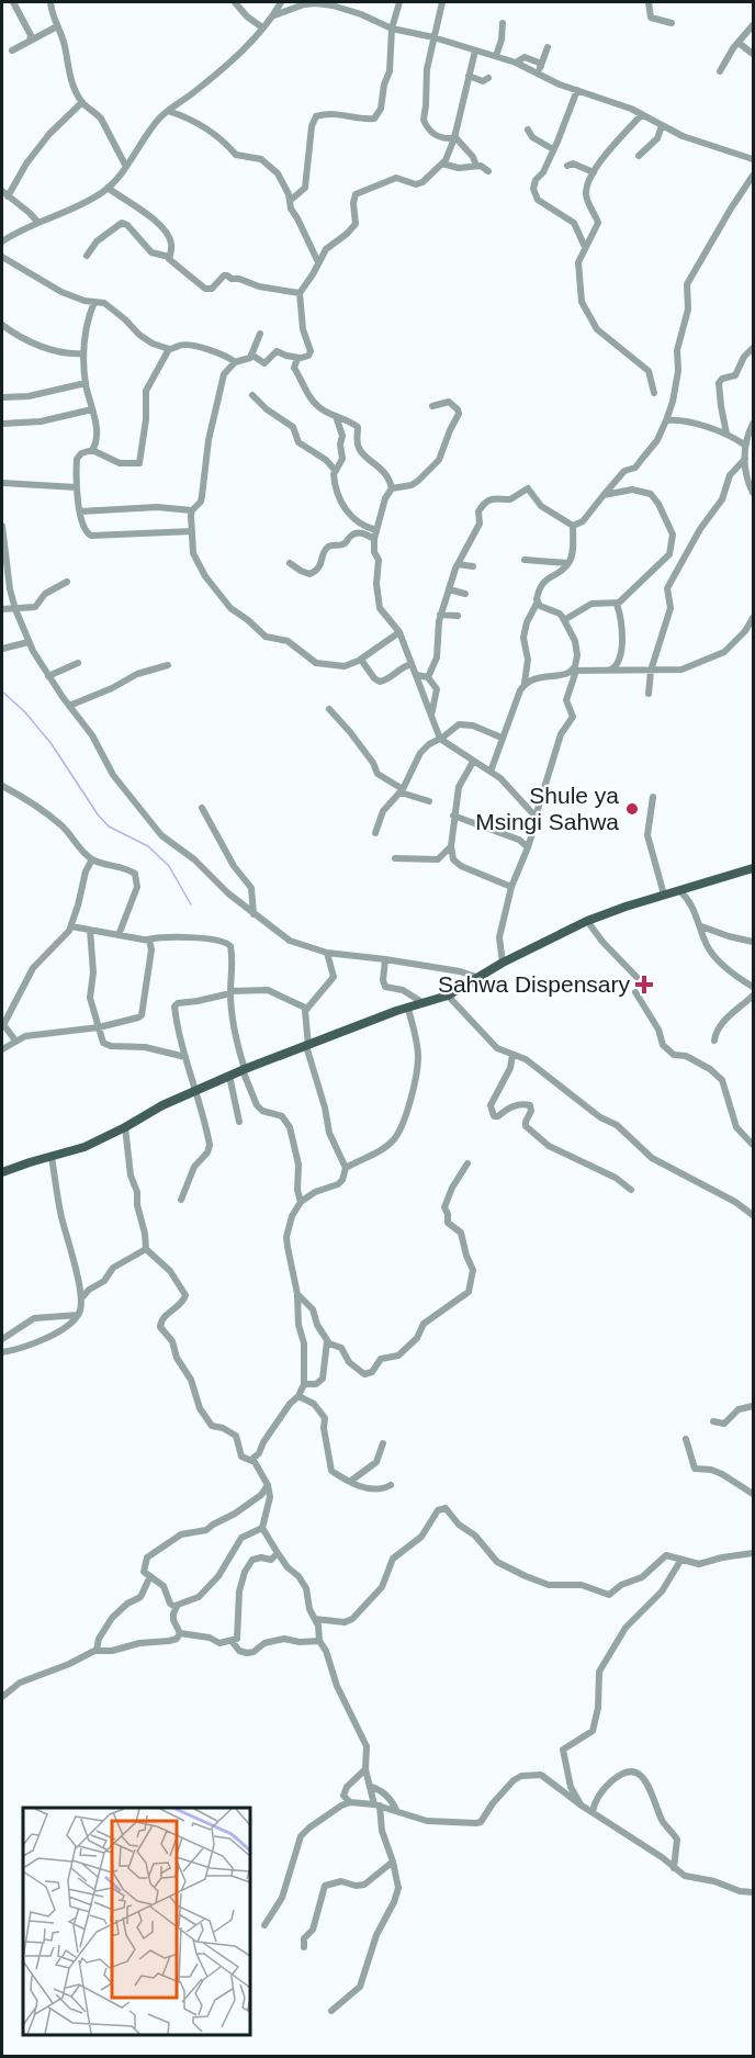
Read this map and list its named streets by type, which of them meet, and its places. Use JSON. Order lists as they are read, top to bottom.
{
  "places": {
    "other": ["Shule ya Msingi Sahwa"],
    "health": ["Sahwa Dispensary"]
  }
}
